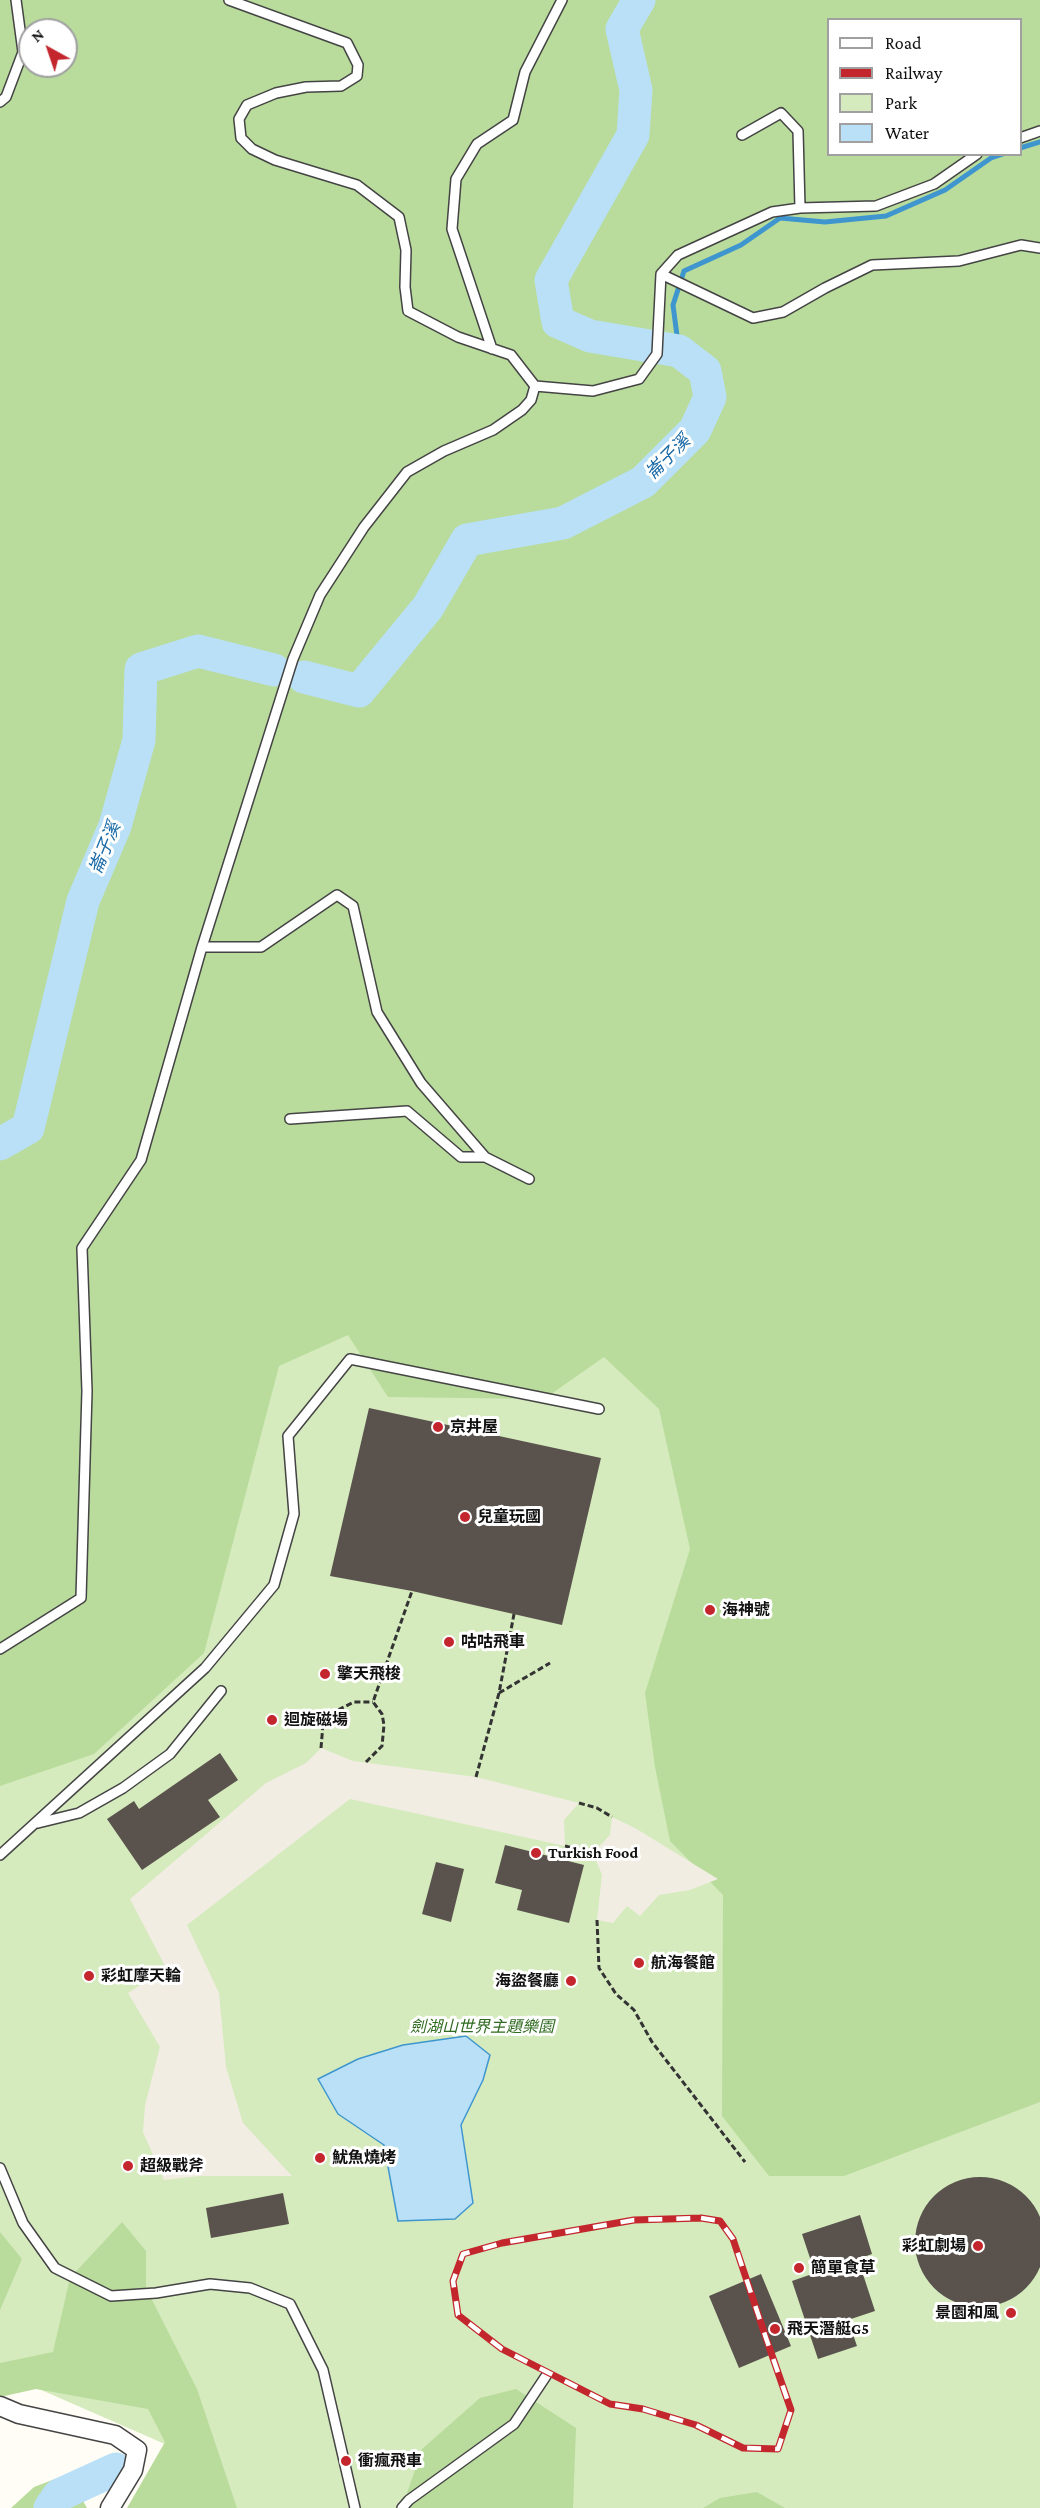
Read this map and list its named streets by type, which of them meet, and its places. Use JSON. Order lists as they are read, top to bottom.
{
  "water": ["崙子溪"],
  "parks": ["劍湖山世界主題樂園"],
  "places": [
    "京丼屋",
    "兒童玩國",
    "海神號",
    "咕咕飛車",
    "擎天飛梭",
    "迴旋磁場",
    "Turkish Food",
    "航海餐館",
    "彩虹摩天輪",
    "海盜餐廳",
    "魷魚燒烤",
    "超級戰斧",
    "彩虹劇場",
    "簡單食草",
    "景園和風",
    "飛天潛艇G5",
    "衝瘋飛車"
  ],
  "legend": [
    "Road",
    "Railway",
    "Park",
    "Water"
  ],
  "north": "top left"
}
